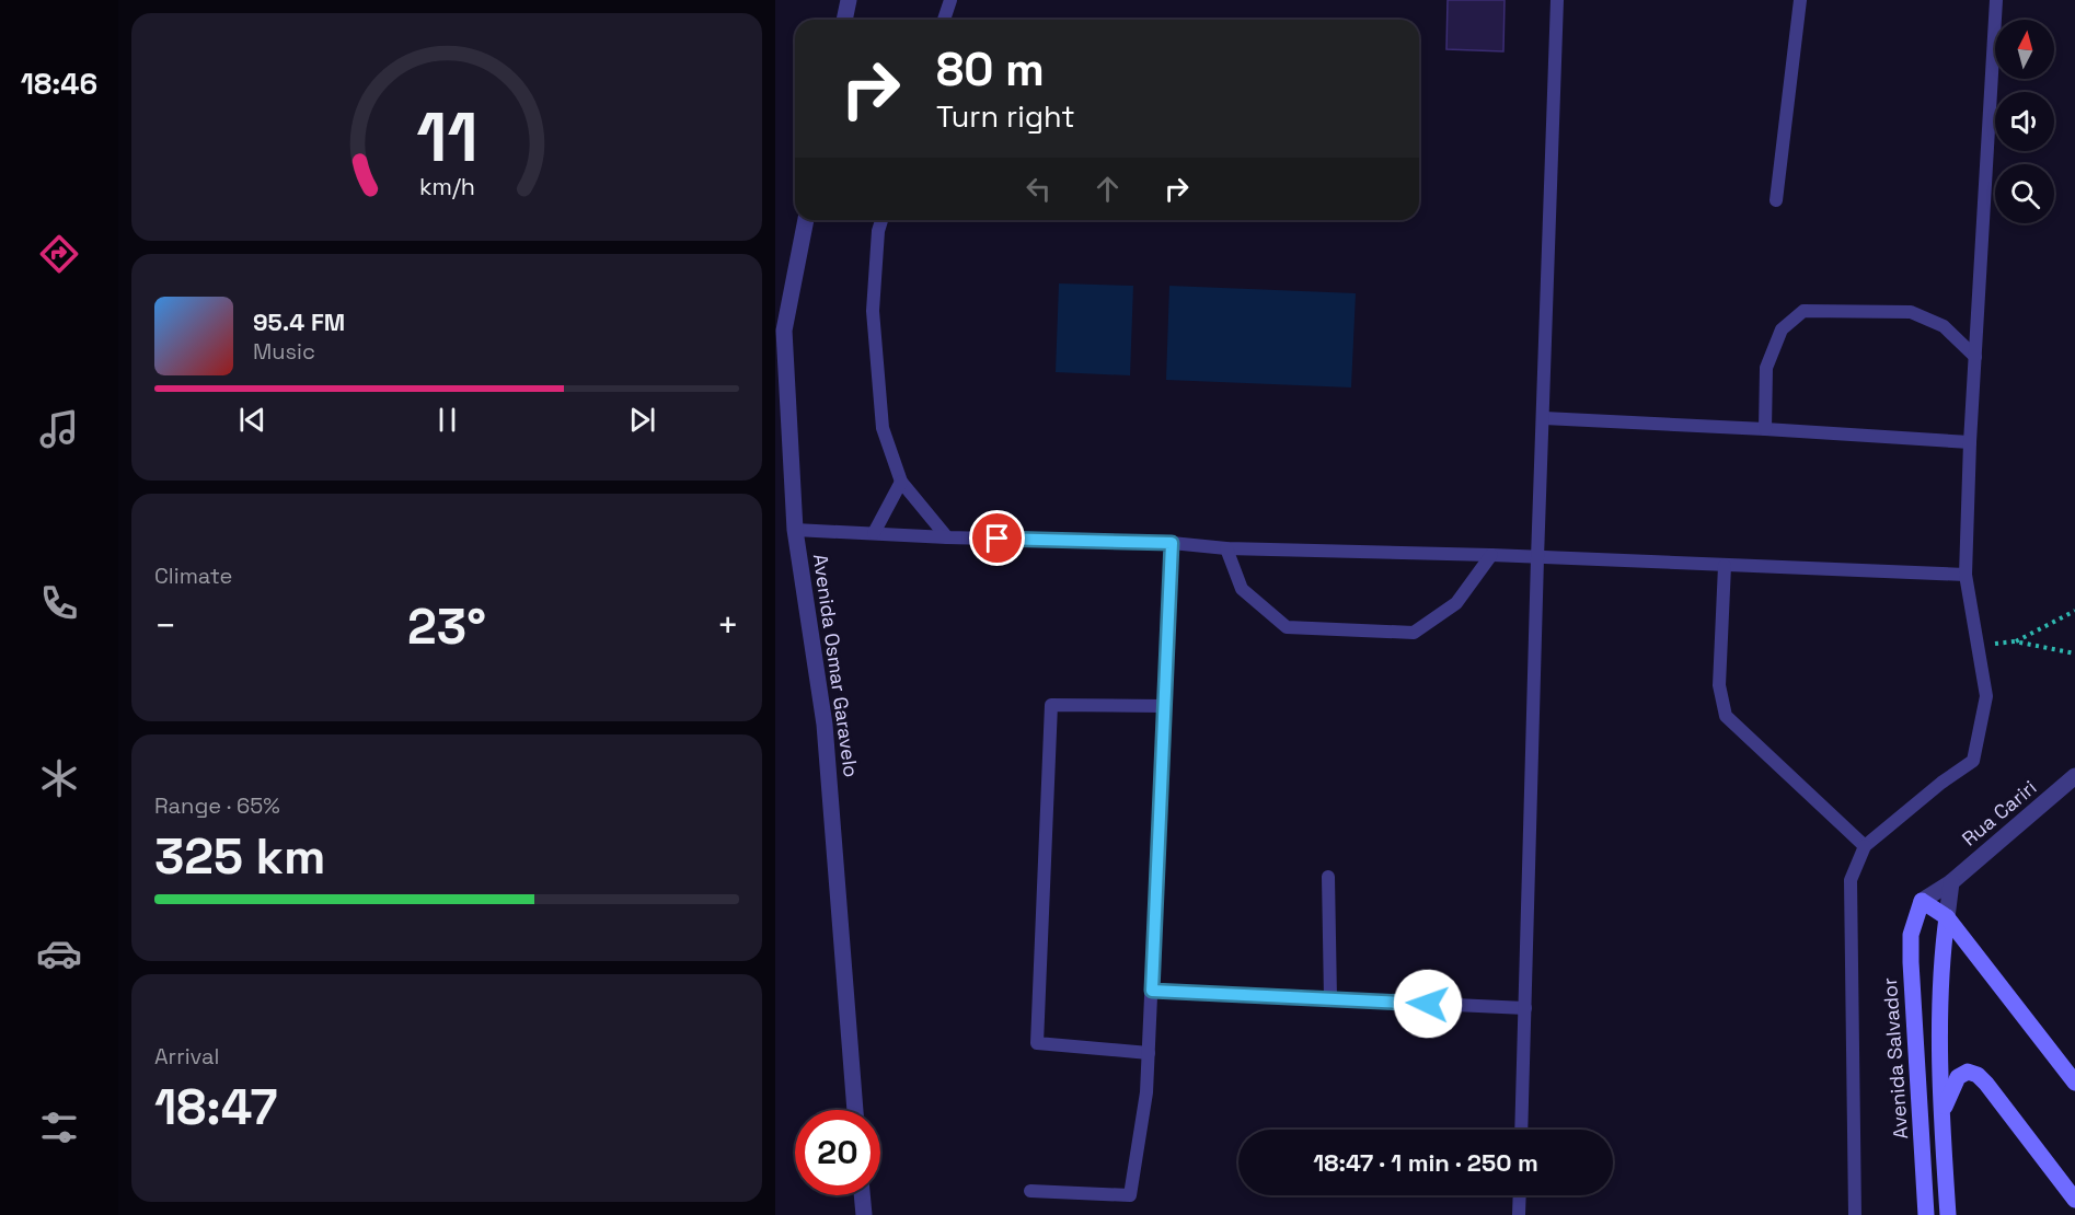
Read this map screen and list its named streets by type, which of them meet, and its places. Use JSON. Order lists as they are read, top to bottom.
{
  "streets": {
    "street": ["Avenida Osmar Garavelo", "Rua Cariri", "Avenida Salvador"]
  },
  "crossings": [
    ["Rua Cariri", "Avenida Salvador"]
  ],
  "north": "top",
  "page": {
    "tabs": "18:46",
    "turn": ["80 m", "Turn right"],
    "song": ["95.4 FM", "Music"],
    "tile": [
      "Climate",
      ["Range · 65%", "325 km"],
      ["Arrival", "18:47"]
    ],
    "heat": ["−", "23°", "+"],
    "limit": "20",
    "trip": "18:47 · 1 min · 250 m",
    "gauge": ["11", "km/h"]
  }
}
